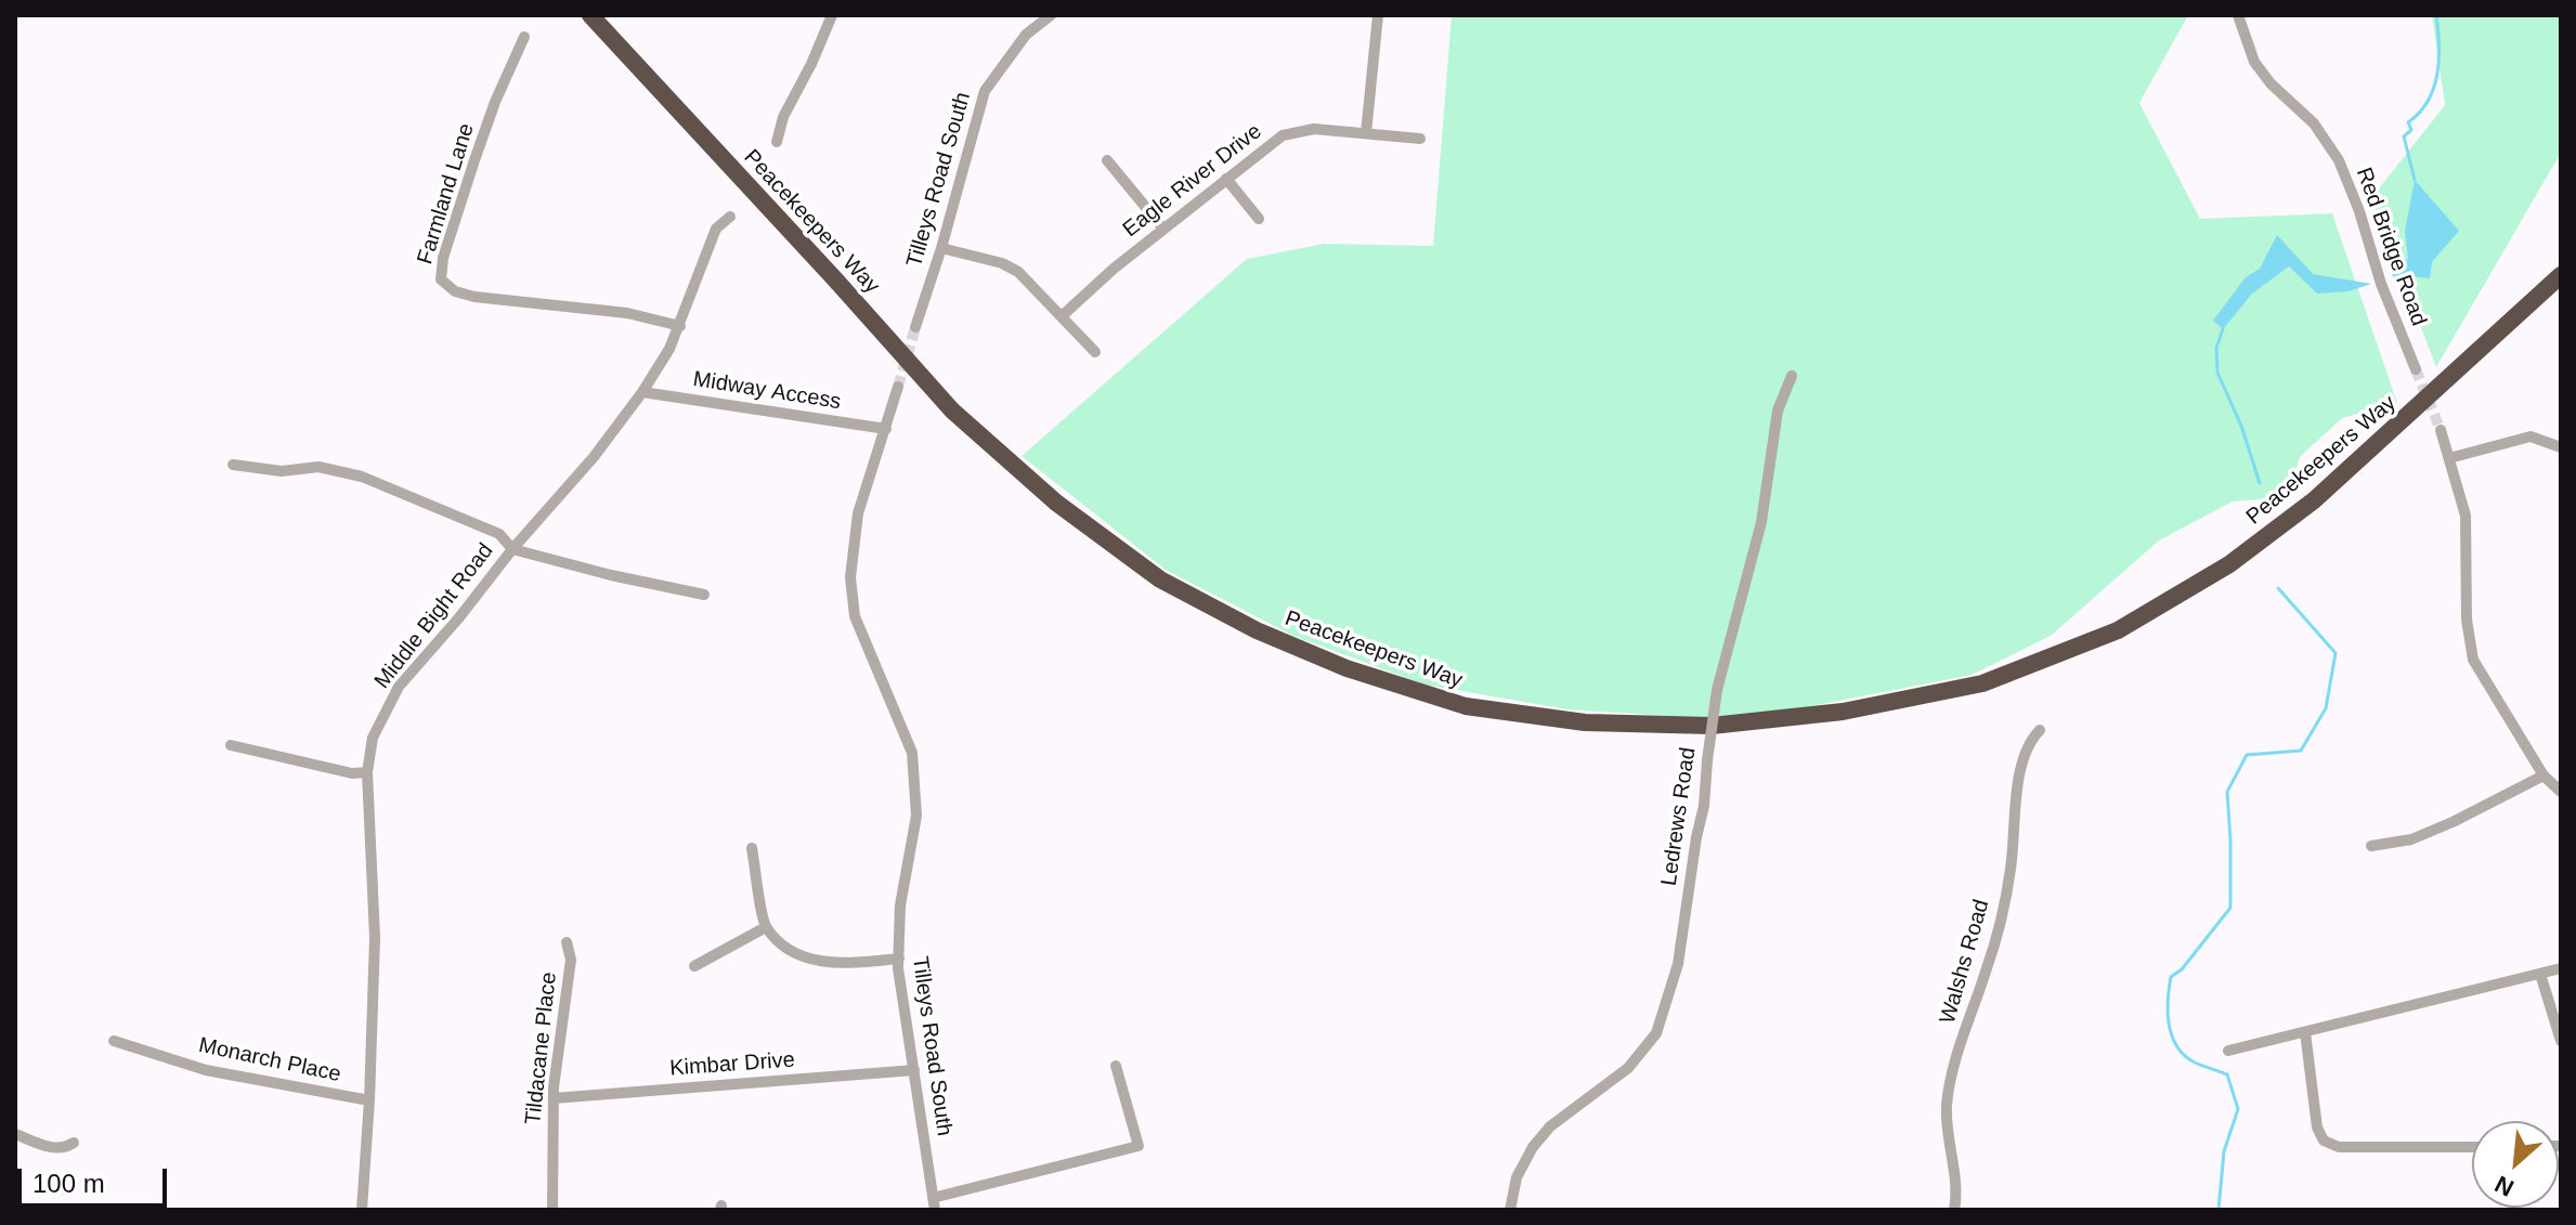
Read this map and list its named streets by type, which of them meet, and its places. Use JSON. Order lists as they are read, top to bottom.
{
  "streets": {
    "highway": ["Peacekeepers Way"],
    "street": [
      "Tilleys Road South",
      "Eagle River Drive",
      "Farmland Lane",
      "Red Bridge Road",
      "Midway Access",
      "Middle Bight Road",
      "Ledrews Road",
      "Walshs Road",
      "Tildacane Place",
      "Monarch Place",
      "Kimbar Drive"
    ]
  },
  "crossings": [
    ["Tilleys Road South", "Midway Access"],
    ["Tilleys Road South", "Kimbar Drive"],
    ["Farmland Lane", "Middle Bight Road"],
    ["Midway Access", "Middle Bight Road"],
    ["Middle Bight Road", "Monarch Place"],
    ["Tildacane Place", "Kimbar Drive"]
  ],
  "scale_bar": "100 m",
  "north": "bottom left"
}
